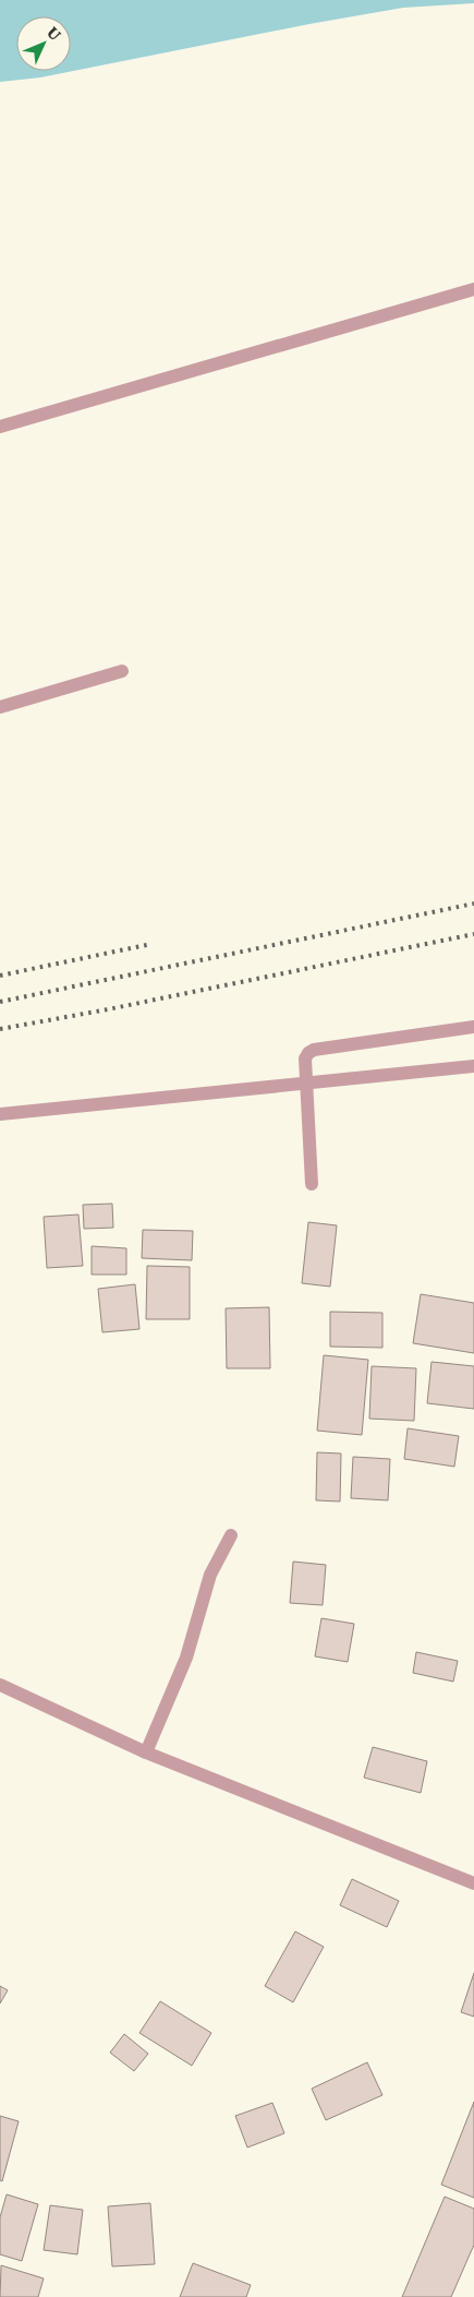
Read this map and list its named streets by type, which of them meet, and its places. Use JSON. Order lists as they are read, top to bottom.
{
  "north": "top right"
}
